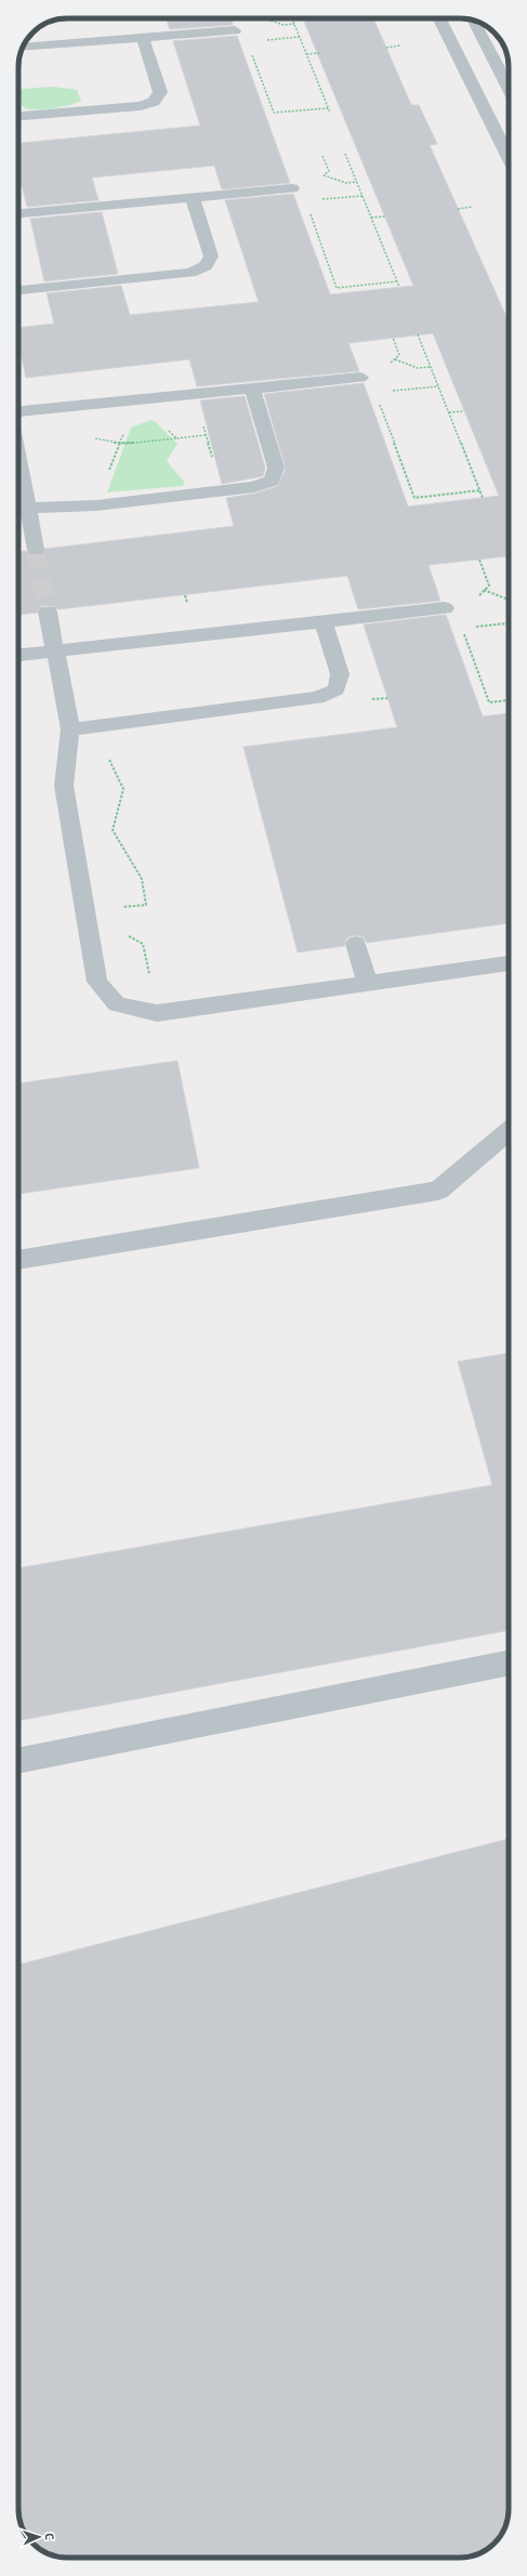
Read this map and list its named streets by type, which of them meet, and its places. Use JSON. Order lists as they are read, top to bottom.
{
  "north": "right"
}
